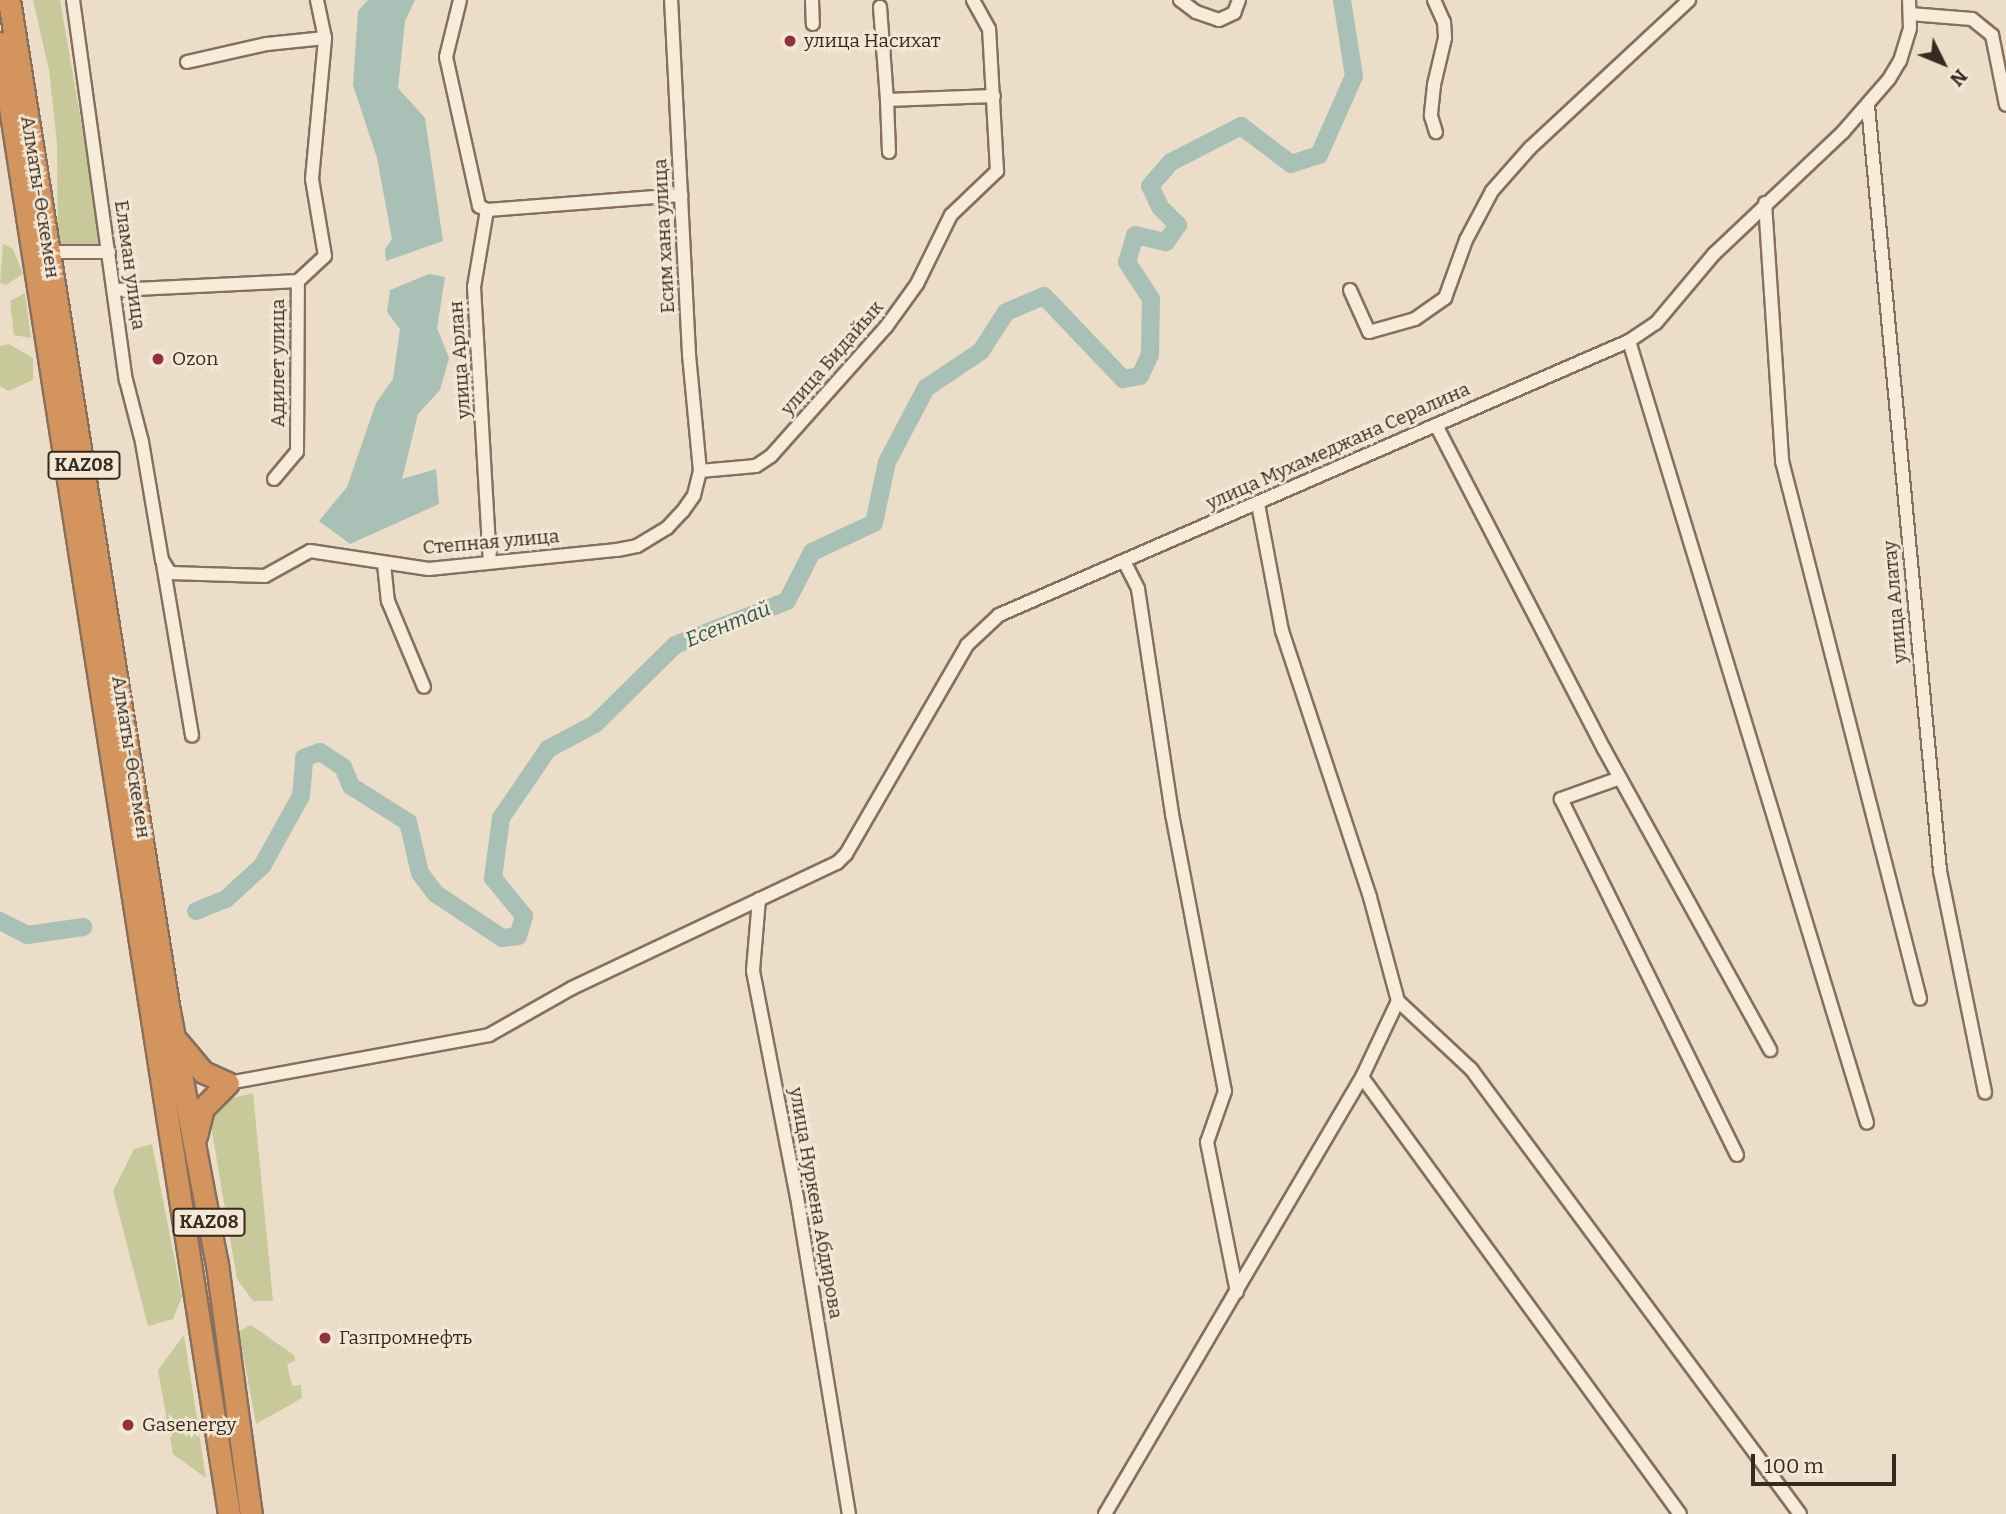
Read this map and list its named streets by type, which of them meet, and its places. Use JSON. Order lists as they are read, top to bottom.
{
  "streets": {
    "highway": ["Алматы-Өскемен", "KAZ08"],
    "street": [
      "Есим хана улица",
      "Еламан улица",
      "улица Бидайык",
      "улица Арлан",
      "Адилет улица",
      "улица Мухамеджана Сералина",
      "Степная улица",
      "улица Алатау",
      "улица Нуркена Абдирова"
    ]
  },
  "crossings": [
    ["Есим хана улица", "улица Бидайык"],
    ["Есим хана улица", "Степная улица"],
    ["Еламан улица", "Степная улица"],
    ["улица Бидайык", "Степная улица"],
    ["улица Арлан", "Степная улица"],
    ["улица Мухамеджана Сералина", "улица Алатау"],
    ["улица Мухамеджана Сералина", "улица Нуркена Абдирова"]
  ],
  "water": ["Есентай"],
  "places": [
    "улица Насихат",
    "Ozon",
    "Газпромнефть",
    "Gasenergy"
  ],
  "scale_bar": "100 m",
  "north": "bottom right"
}
